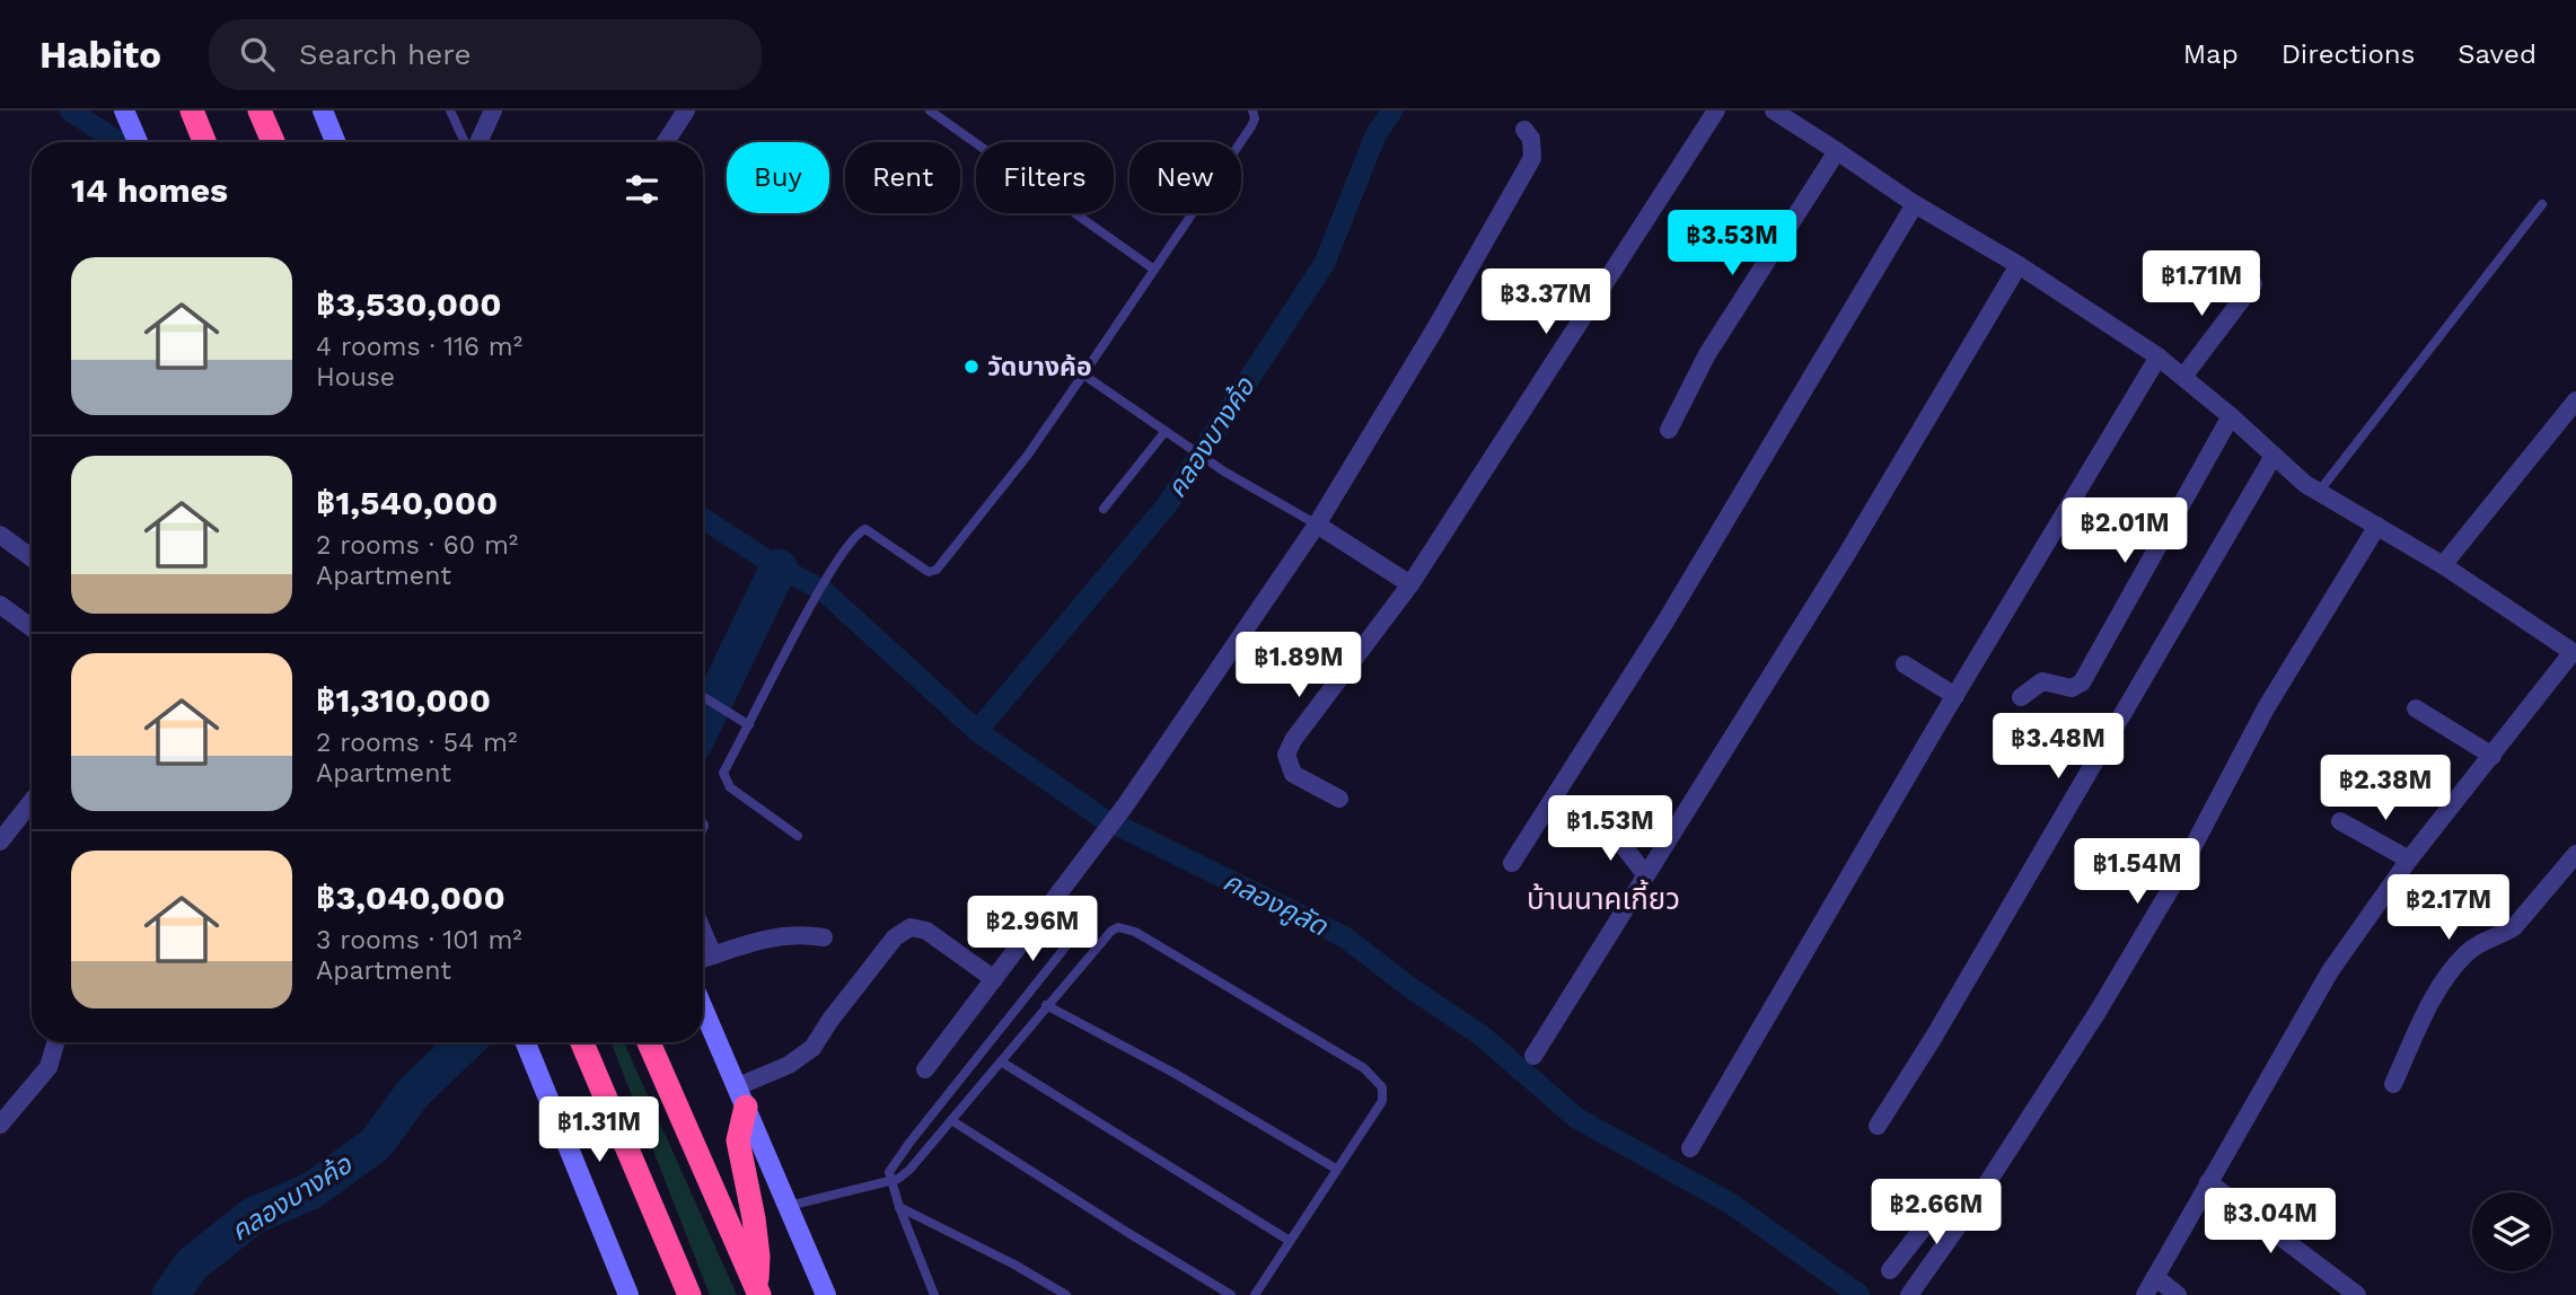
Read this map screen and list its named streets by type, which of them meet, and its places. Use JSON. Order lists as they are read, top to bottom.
{
  "districts": ["บ้านนาคเกี้ยว"],
  "water": ["คลองบางค้อ", "คลองคูลัด"],
  "places": ["วัดบางค้อ"],
  "page": {
    "header": "Habito",
    "search": "Search here",
    "nav": ["Map", "Directions", "Saved"],
    "chip": [
      "Buy",
      "Rent",
      "Filters",
      "New"
    ],
    "heading": "14 homes",
    "price": [
      "฿3.53M",
      "฿1.71M",
      "฿3.37M",
      "฿2.01M",
      "฿1.89M",
      "฿3.48M",
      "฿2.38M",
      "฿1.53M",
      "฿1.54M",
      "฿2.17M",
      "฿2.96M",
      "฿1.31M",
      "฿2.66M",
      "฿3.04M"
    ],
    "list": [
      {
        "name": "฿3,530,000",
        "note": "4 rooms · 116 m² · House"
      },
      {
        "name": "฿1,540,000",
        "note": "2 rooms · 60 m² · Apartment"
      },
      {
        "name": "฿1,310,000",
        "note": "2 rooms · 54 m² · Apartment"
      },
      {
        "name": "฿3,040,000",
        "note": "3 rooms · 101 m² · Apartment"
      }
    ]
  }
}
